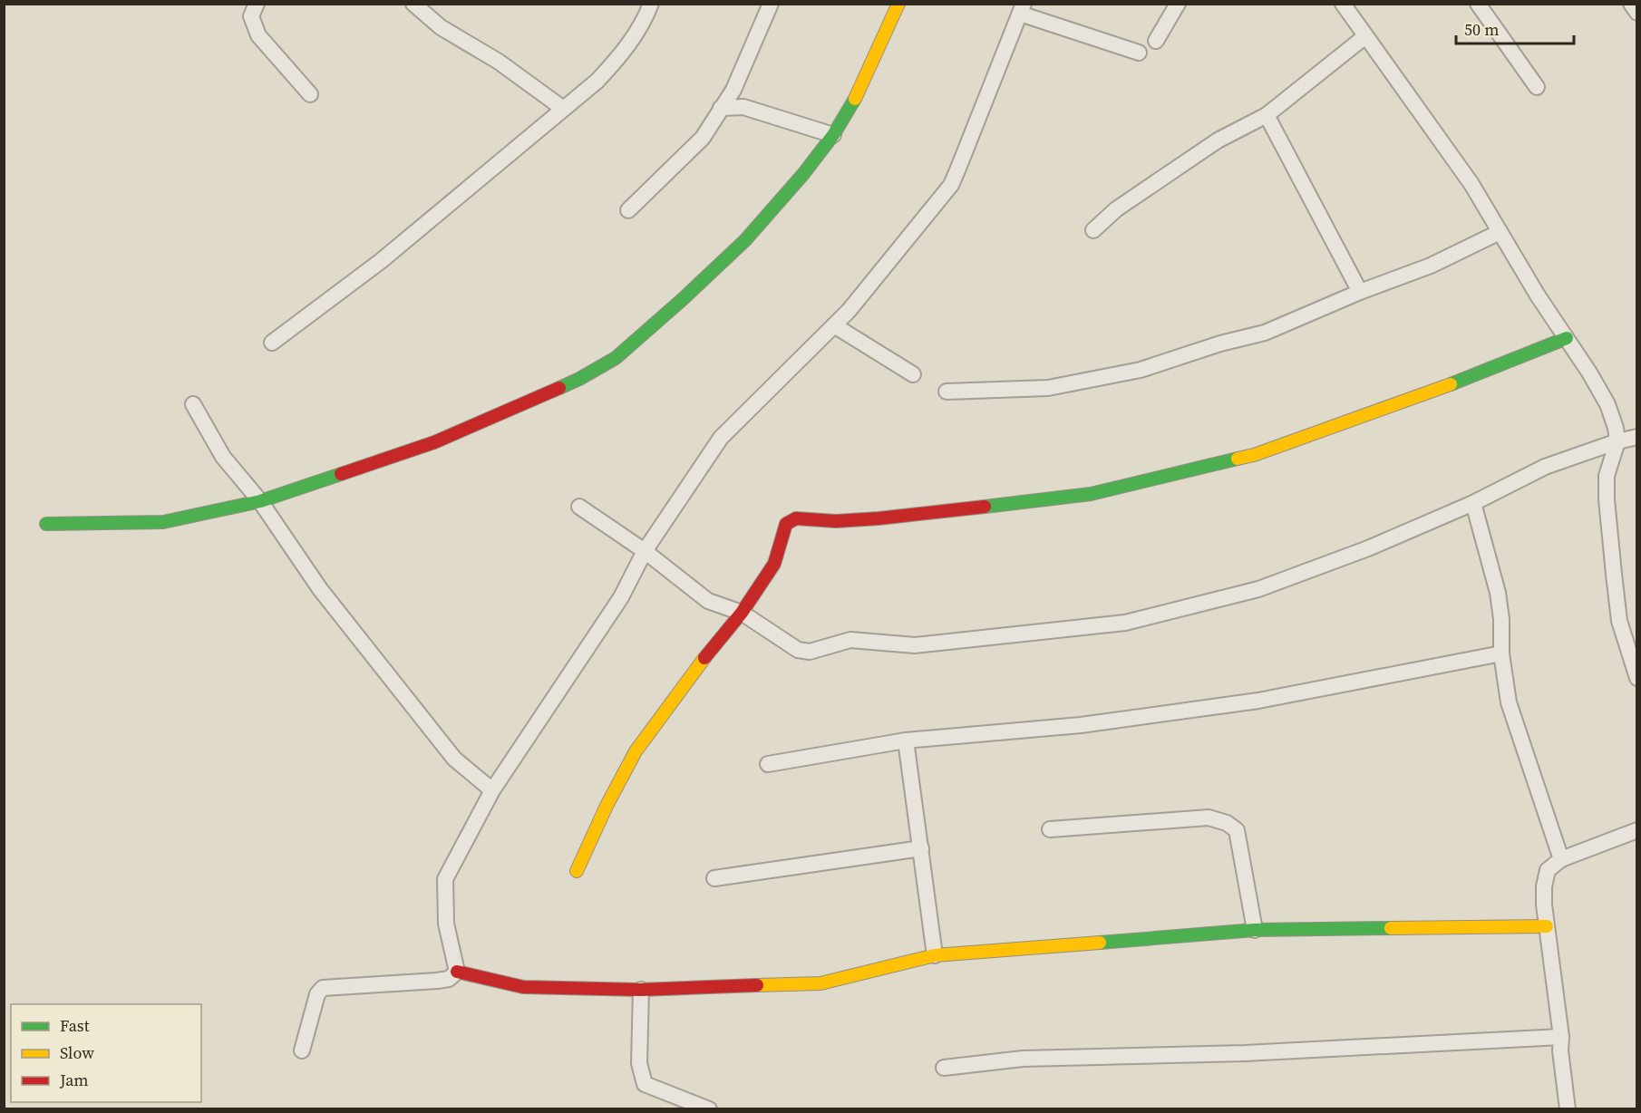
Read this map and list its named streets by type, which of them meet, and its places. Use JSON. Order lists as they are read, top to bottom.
{
  "legend": ["Fast", "Slow", "Jam"],
  "scale_bar": "50 m"
}
